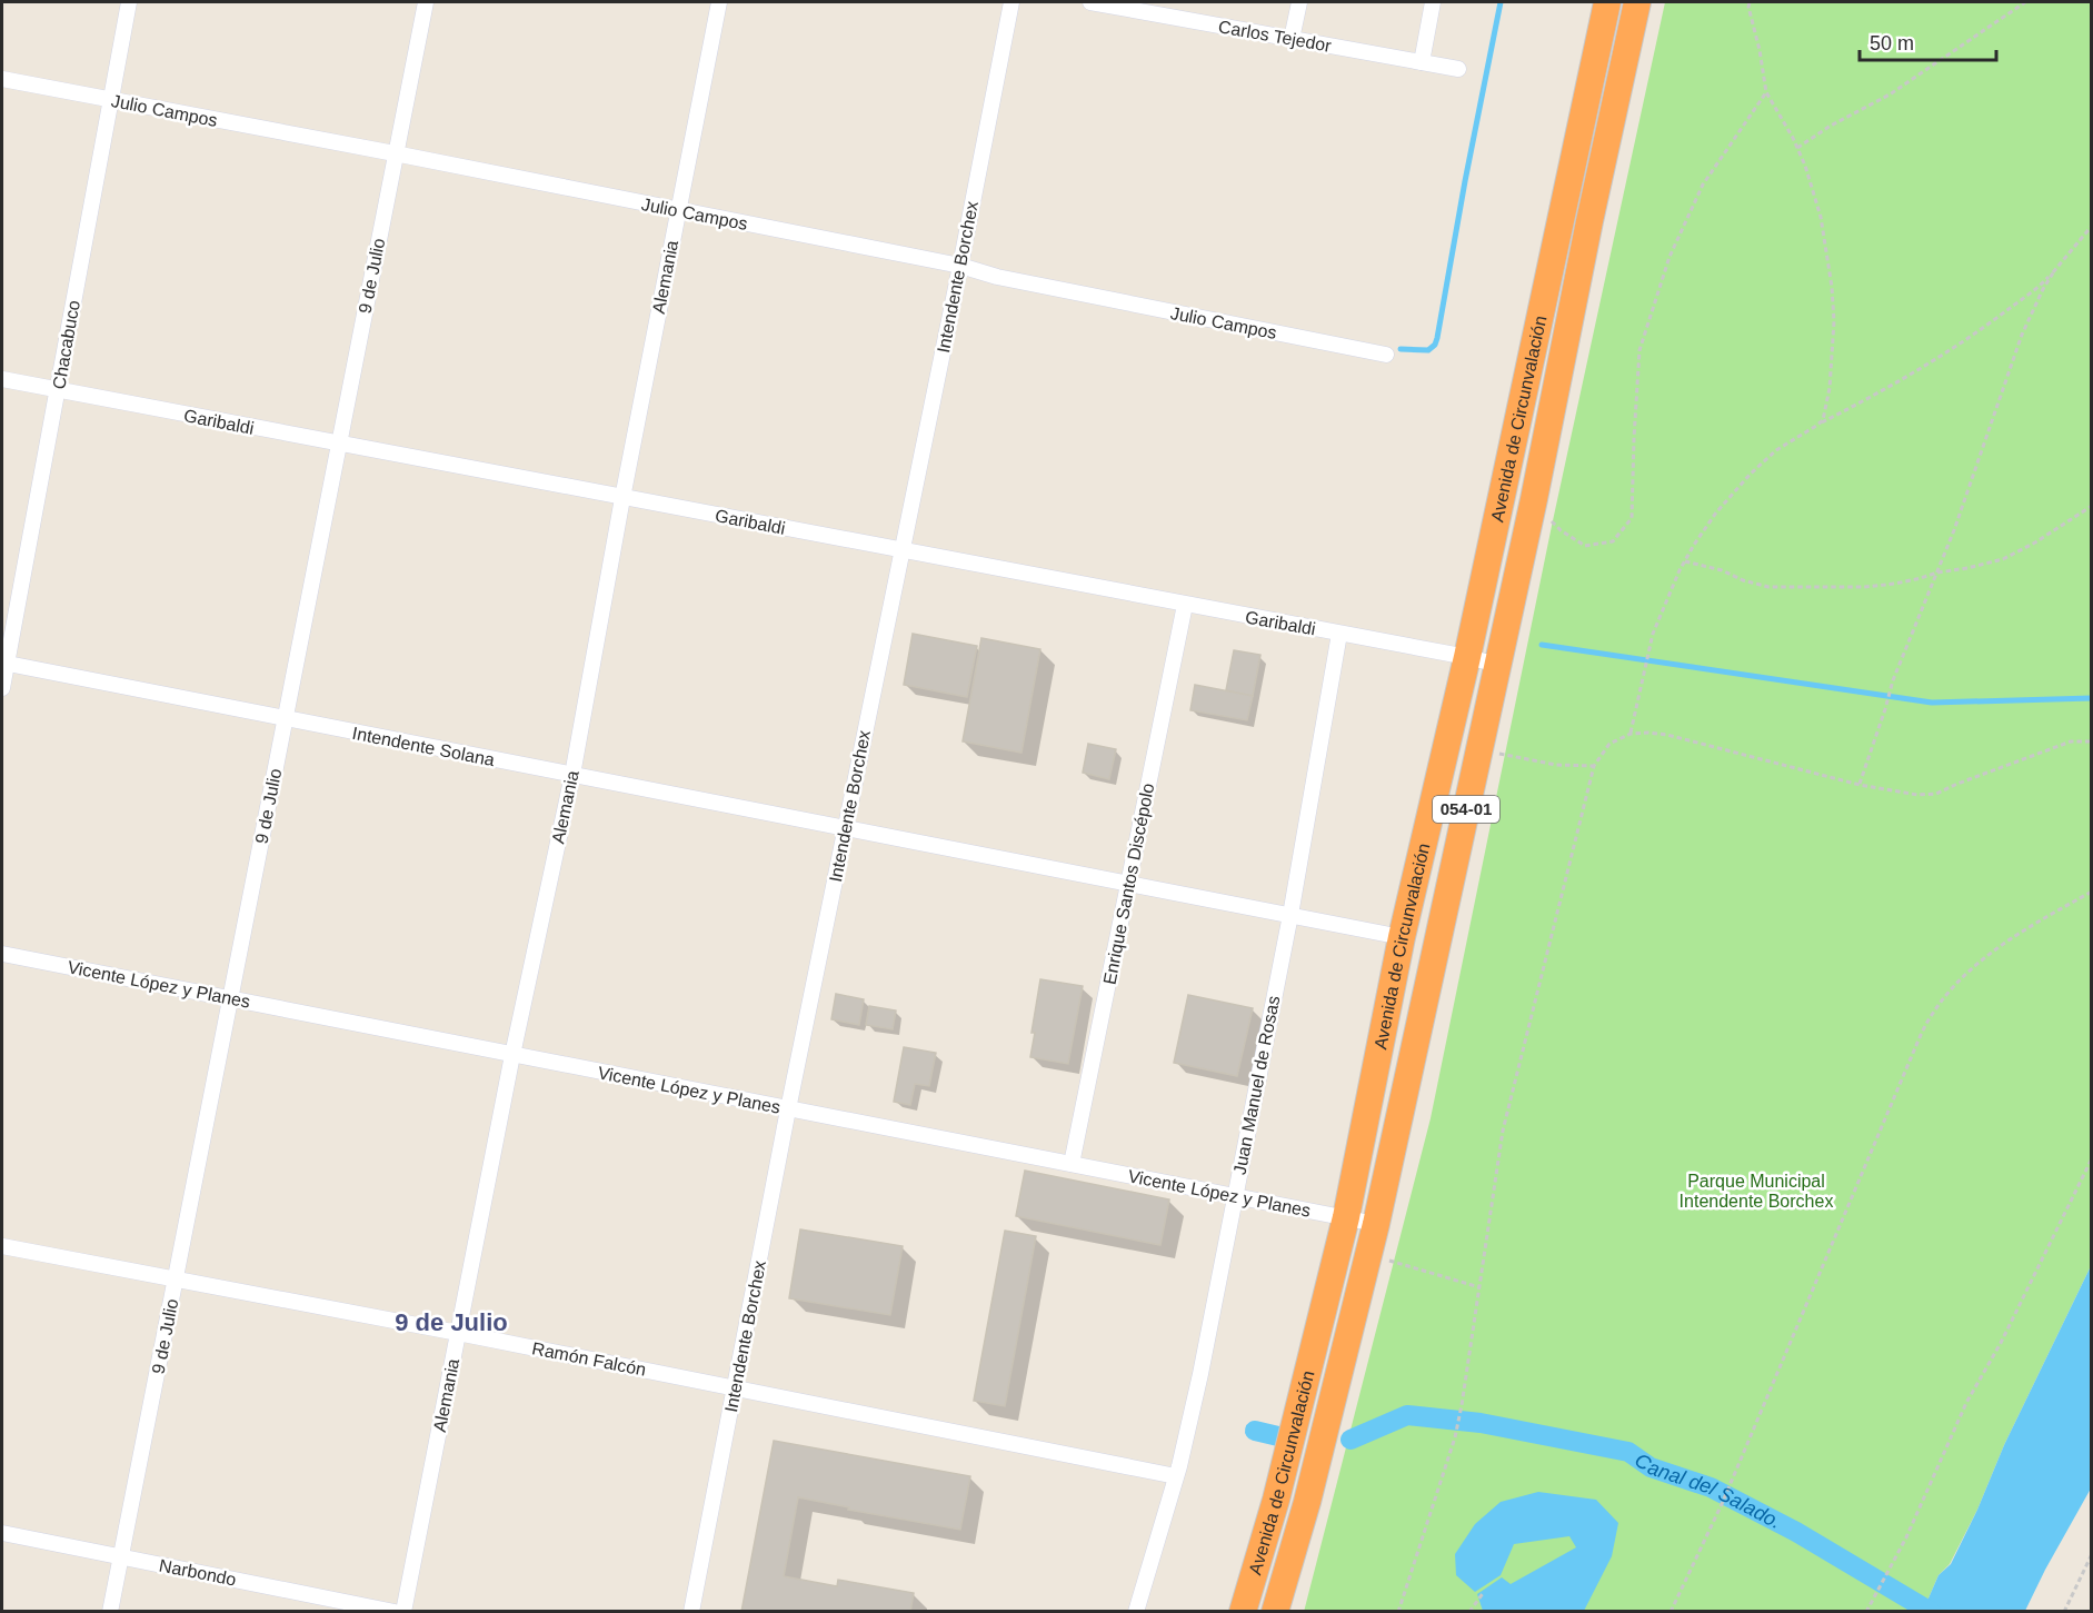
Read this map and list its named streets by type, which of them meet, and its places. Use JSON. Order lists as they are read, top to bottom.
{
  "streets": {
    "highway": ["Avenida de Circunvalación", "054-01"],
    "street": [
      "Carlos Tejedor",
      "Julio Campos",
      "9 de Julio",
      "Alemania",
      "Intendente Borchex",
      "Chacabuco",
      "Garibaldi",
      "Intendente Solana",
      "Enrique Santos Discépolo",
      "Vicente López y Planes",
      "Juan Manuel de Rosas",
      "Ramón Falcón",
      "Narbondo"
    ]
  },
  "crossings": [
    ["Julio Campos", "9 de Julio"],
    ["Julio Campos", "Alemania"],
    ["Julio Campos", "Intendente Borchex"],
    ["Julio Campos", "Chacabuco"],
    ["9 de Julio", "Garibaldi"],
    ["9 de Julio", "Intendente Solana"],
    ["9 de Julio", "Vicente López y Planes"],
    ["9 de Julio", "Ramón Falcón"],
    ["9 de Julio", "Narbondo"],
    ["Alemania", "Garibaldi"],
    ["Alemania", "Intendente Solana"],
    ["Alemania", "Vicente López y Planes"],
    ["Alemania", "Ramón Falcón"],
    ["Intendente Borchex", "Garibaldi"],
    ["Intendente Borchex", "Intendente Solana"],
    ["Intendente Borchex", "Vicente López y Planes"],
    ["Intendente Borchex", "Ramón Falcón"],
    ["Chacabuco", "Garibaldi"],
    ["Chacabuco", "Intendente Solana"],
    ["Avenida de Circunvalación", "Garibaldi"],
    ["Avenida de Circunvalación", "Intendente Solana"],
    ["Avenida de Circunvalación", "Vicente López y Planes"],
    ["Garibaldi", "Enrique Santos Discépolo"],
    ["Garibaldi", "Juan Manuel de Rosas"],
    ["Intendente Solana", "Enrique Santos Discépolo"],
    ["Intendente Solana", "Juan Manuel de Rosas"],
    ["Enrique Santos Discépolo", "Vicente López y Planes"],
    ["Vicente López y Planes", "Juan Manuel de Rosas"],
    ["Juan Manuel de Rosas", "Ramón Falcón"]
  ],
  "districts": ["9 de Julio"],
  "water": ["Canal del Salado."],
  "parks": ["Parque Municipal Intendente Borchex"],
  "scale_bar": "50 m"
}
